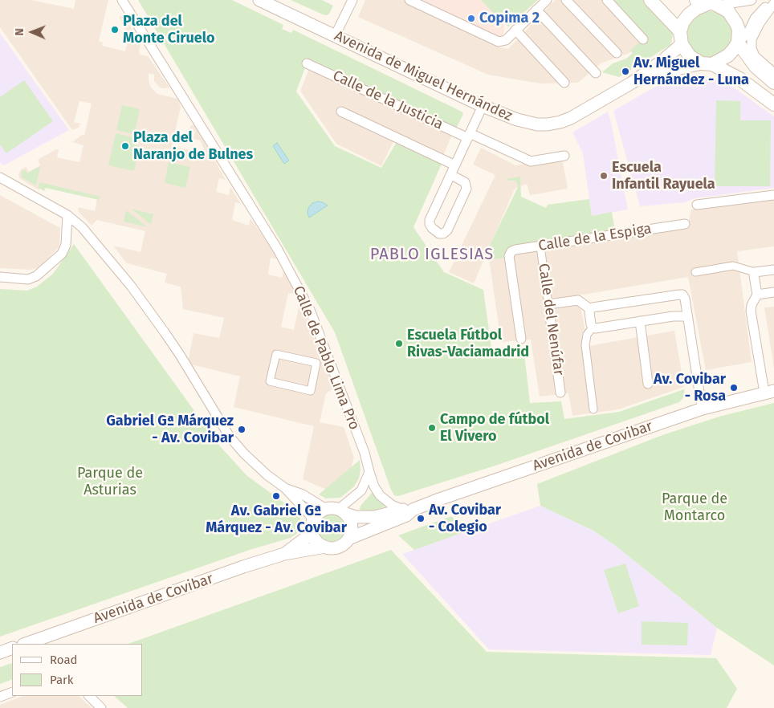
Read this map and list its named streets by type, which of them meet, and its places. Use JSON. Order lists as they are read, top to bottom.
{
  "streets": {
    "street": [
      "Avenida de Miguel Hernández",
      "Calle de la Justicia",
      "Calle de la Espiga",
      "Calle del Nenúfar",
      "Calle de Pablo Lima Pro",
      "Avenida de Covibar"
    ]
  },
  "crossings": [
    ["Calle de la Espiga", "Calle del Nenúfar"]
  ],
  "districts": ["PABLO IGLESIAS"],
  "parks": ["Parque de Asturias", "Parque de Montarco"],
  "places": [
    "Copima 2",
    "Plaza del Monte Ciruelo",
    "Av. Miguel Hernández - Luna",
    "Plaza del Naranjo de Bulnes",
    "Escuela Infantil Rayuela",
    "Escuela Fútbol Rivas-Vaciamadrid",
    "Av. Covibar - Rosa",
    "Campo de fútbol El Vivero",
    "Gabriel Gª Márquez - Av. Covibar",
    "Av. Gabriel Gª Márquez - Av. Covibar",
    "Av. Covibar - Colegio"
  ],
  "legend": ["Road", "Park"],
  "north": "left"
}
